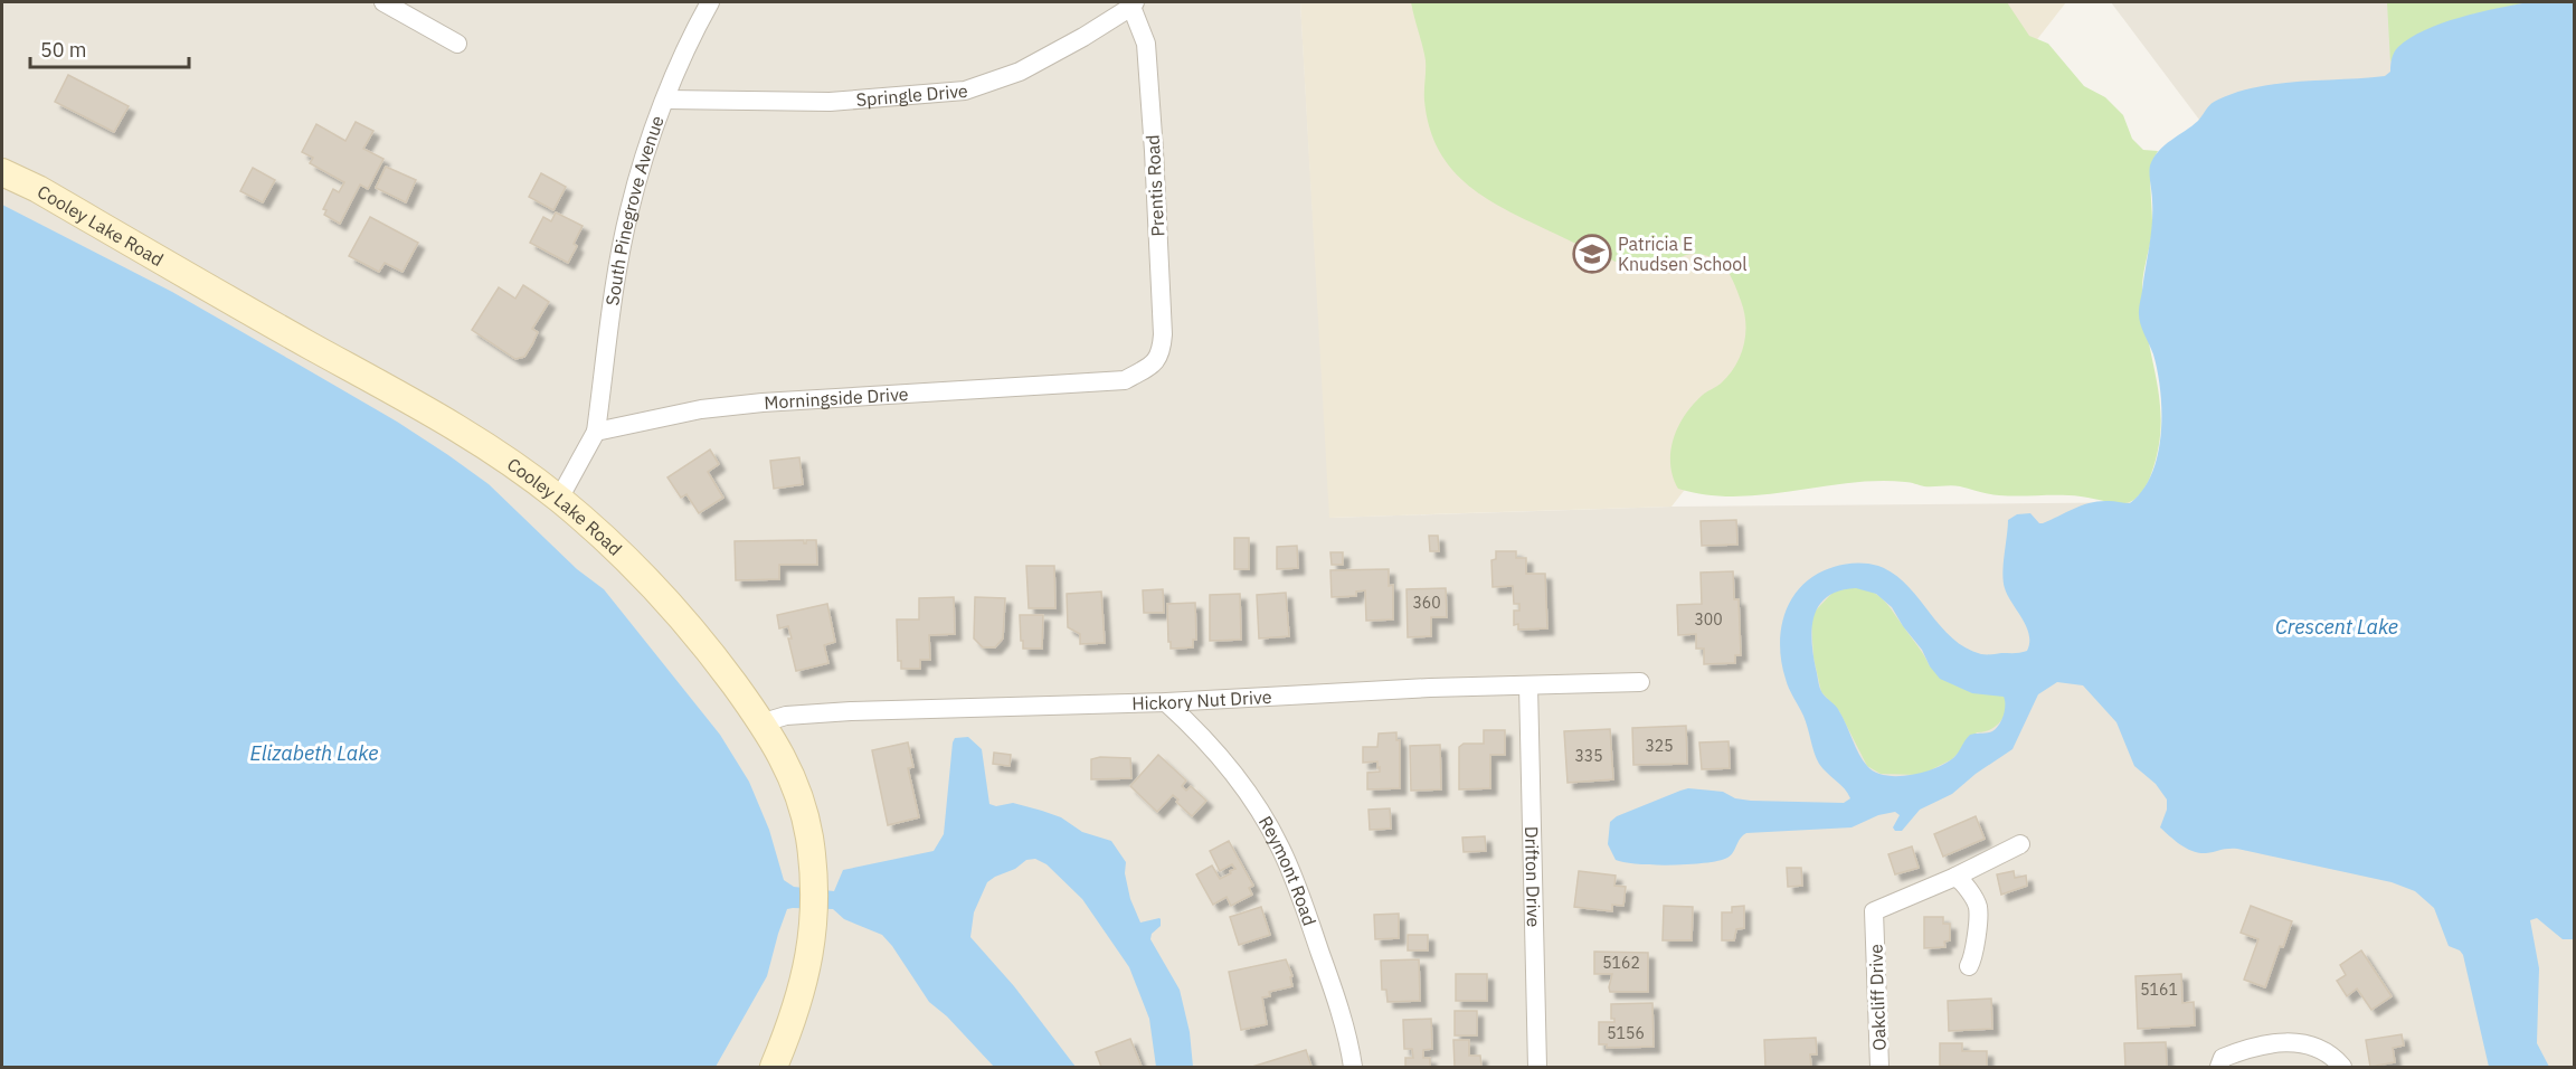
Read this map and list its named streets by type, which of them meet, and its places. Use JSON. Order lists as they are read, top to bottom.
{
  "streets": {
    "main road": ["Cooley Lake Road"],
    "street": [
      "Springle Drive",
      "Prentis Road",
      "South Pinegrove Avenue",
      "Morningside Drive",
      "Hickory Nut Drive",
      "Reymont Road",
      "Drifton Drive",
      "Oakcliff Drive"
    ]
  },
  "crossings": [
    ["Springle Drive", "Prentis Road"],
    ["Springle Drive", "South Pinegrove Avenue"],
    ["Prentis Road", "Morningside Drive"],
    ["South Pinegrove Avenue", "Morningside Drive"],
    ["Cooley Lake Road", "Hickory Nut Drive"],
    ["Hickory Nut Drive", "Reymont Road"],
    ["Hickory Nut Drive", "Drifton Drive"]
  ],
  "water": ["Crescent Lake", "Elizabeth Lake"],
  "places": {
    "school or university": ["Patricia E Knudsen School"]
  },
  "house_numbers": [
    "360",
    "300",
    "325",
    "335",
    "5162",
    "5161",
    "5156"
  ],
  "scale_bar": "50 m"
}
